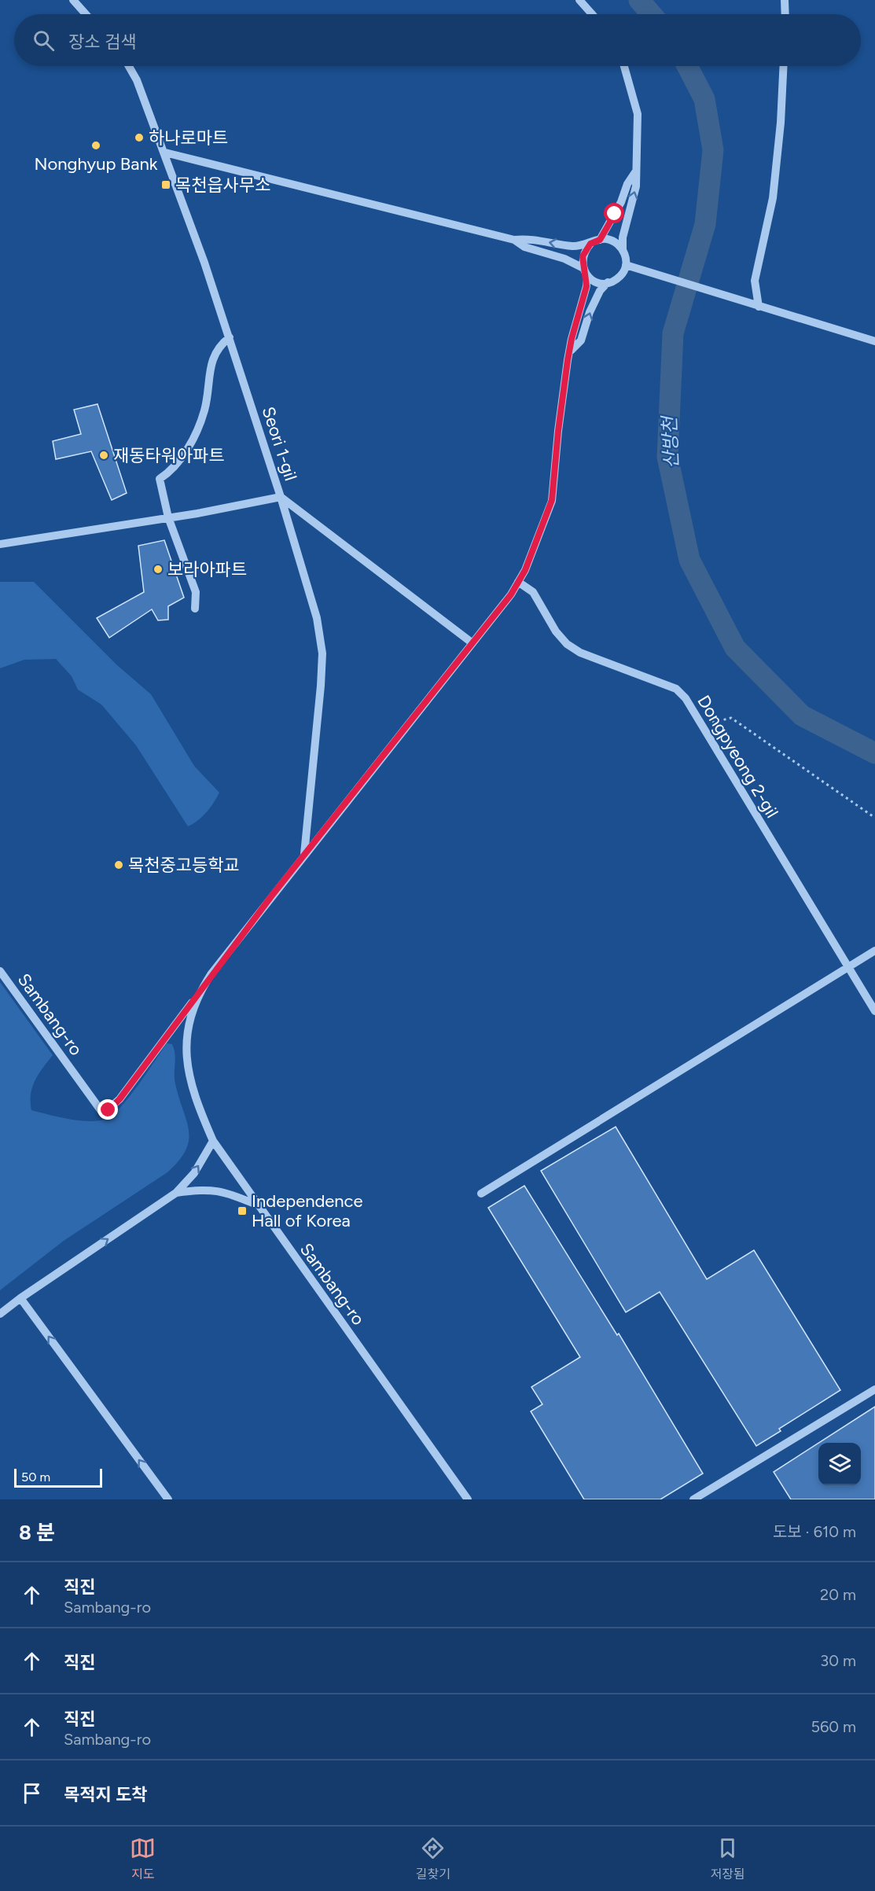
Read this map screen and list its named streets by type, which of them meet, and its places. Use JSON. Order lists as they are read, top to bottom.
{
  "streets": {
    "street": ["Seori 1-gil", "Dongpyeong 2-gil", "Sambang-ro"]
  },
  "crossings": [
    ["Seori 1-gil", "Sambang-ro"],
    ["Dongpyeong 2-gil", "Sambang-ro"]
  ],
  "water": ["산방천"],
  "places": {
    "other": [
      "하나로마트",
      "Nonghyup Bank",
      "재동타워아파트",
      "보라아파트",
      "목천중고등학교"
    ],
    "transit": ["목천읍사무소", "Independence Hall of Korea"]
  },
  "scale_bar": "50 m",
  "page": {
    "search": "장소 검색",
    "scale": "50 m",
    "heading": ["8 분", "도보 · 610 m"],
    "list": [
      ["직진", "Sambang-ro", "20 m"],
      ["직진", "30 m"],
      ["직진", "Sambang-ro", "560 m"],
      "목적지 도착"
    ],
    "nav": ["지도", "길찾기", "저장됨"]
  }
}
